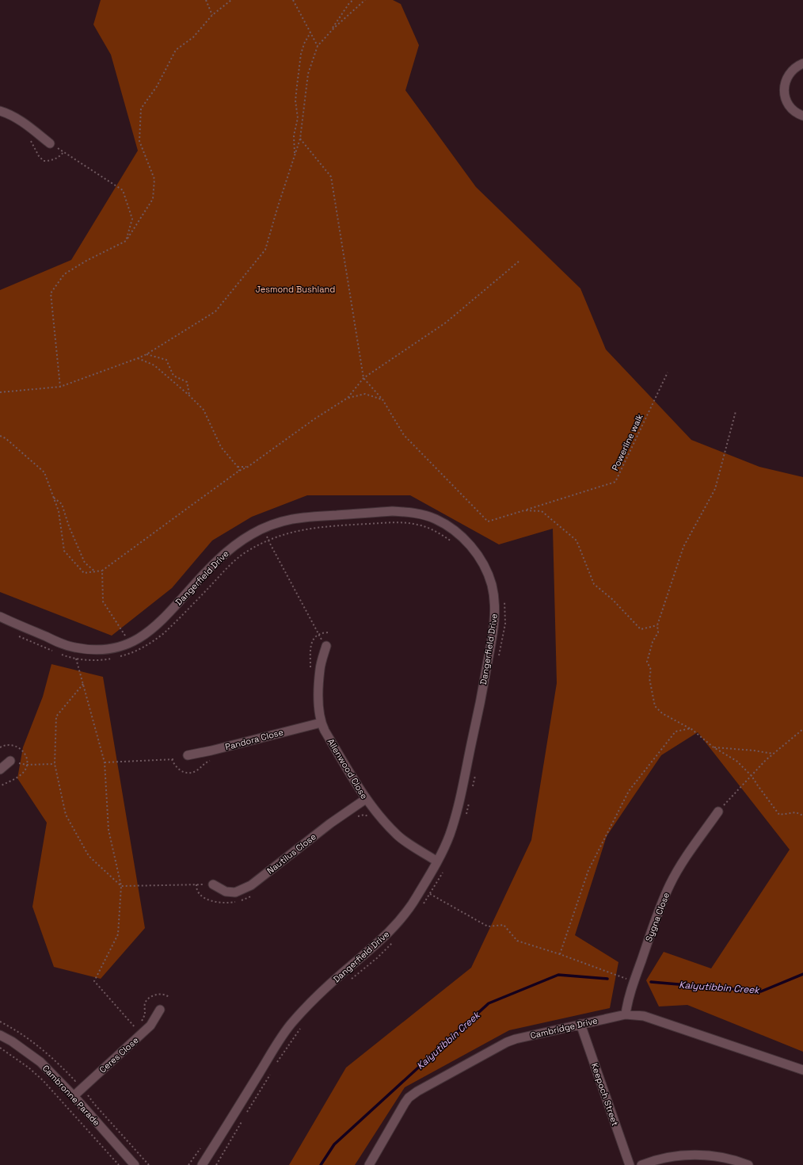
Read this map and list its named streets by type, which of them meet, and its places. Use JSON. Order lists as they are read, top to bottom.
{
  "streets": {
    "street": [
      "Dangerfield Drive",
      "Pandora Close",
      "Allenwood Close",
      "Nautilus Close",
      "Sygna Close",
      "Cambridge Drive",
      "Ceres Close",
      "Keepoch Street",
      "Cambronne Parade"
    ],
    "path": ["Powerline walk"]
  },
  "crossings": [
    ["Dangerfield Drive", "Allenwood Close"],
    ["Pandora Close", "Allenwood Close"],
    ["Allenwood Close", "Nautilus Close"],
    ["Sygna Close", "Cambridge Drive"],
    ["Cambridge Drive", "Keepoch Street"],
    ["Ceres Close", "Cambronne Parade"]
  ],
  "water": ["Kaiyutibbin Creek"],
  "parks": ["Jesmond Bushland"]
}
